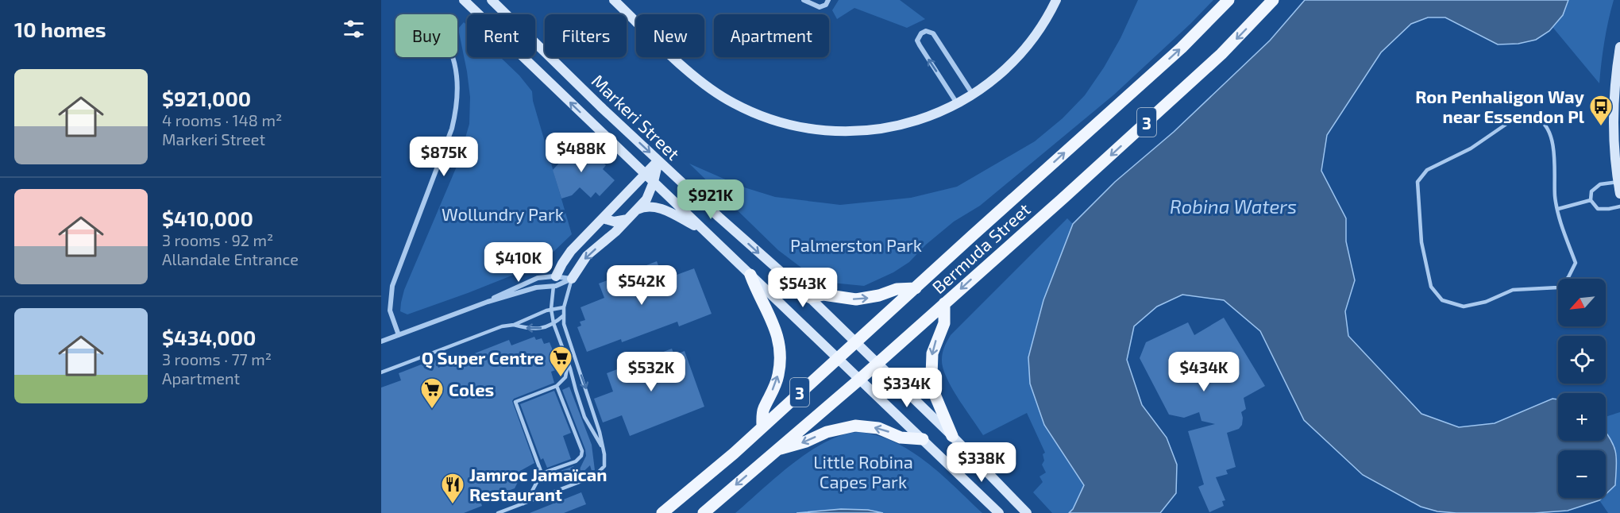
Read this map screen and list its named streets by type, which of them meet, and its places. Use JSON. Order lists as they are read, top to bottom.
{
  "streets": {
    "main road": ["Markeri Street", "3", "Bermuda Street"]
  },
  "crossings": [
    ["Markeri Street", "Bermuda Street"]
  ],
  "water": ["Robina Waters"],
  "parks": ["Wollundry Park", "Palmerston Park", "Little Robina Capes Park"],
  "places": {
    "bus stop": ["Ron Penhaligon Way near Essendon Pl"],
    "supermarket": ["Q Super Centre", "Coles"],
    "restaurant": ["Jamroc Jamaïcan Restaurant"]
  },
  "north": "bottom left",
  "page": {
    "heading": "10 homes",
    "chip": [
      "Buy",
      "Rent",
      "Filters",
      "New",
      "Apartment"
    ],
    "list": [
      {
        "name": "$921,000",
        "note": "4 rooms · 148 m² · Markeri Street"
      },
      {
        "name": "$410,000",
        "note": "3 rooms · 92 m² · Allandale Entrance"
      },
      {
        "name": "$434,000",
        "note": "3 rooms · 77 m² · Apartment"
      }
    ],
    "price": [
      "$488K",
      "$875K",
      "$921K",
      "$410K",
      "$542K",
      "$543K",
      "$532K",
      "$434K",
      "$334K",
      "$338K"
    ],
    "map_buttons": ["+", "−"]
  }
}
